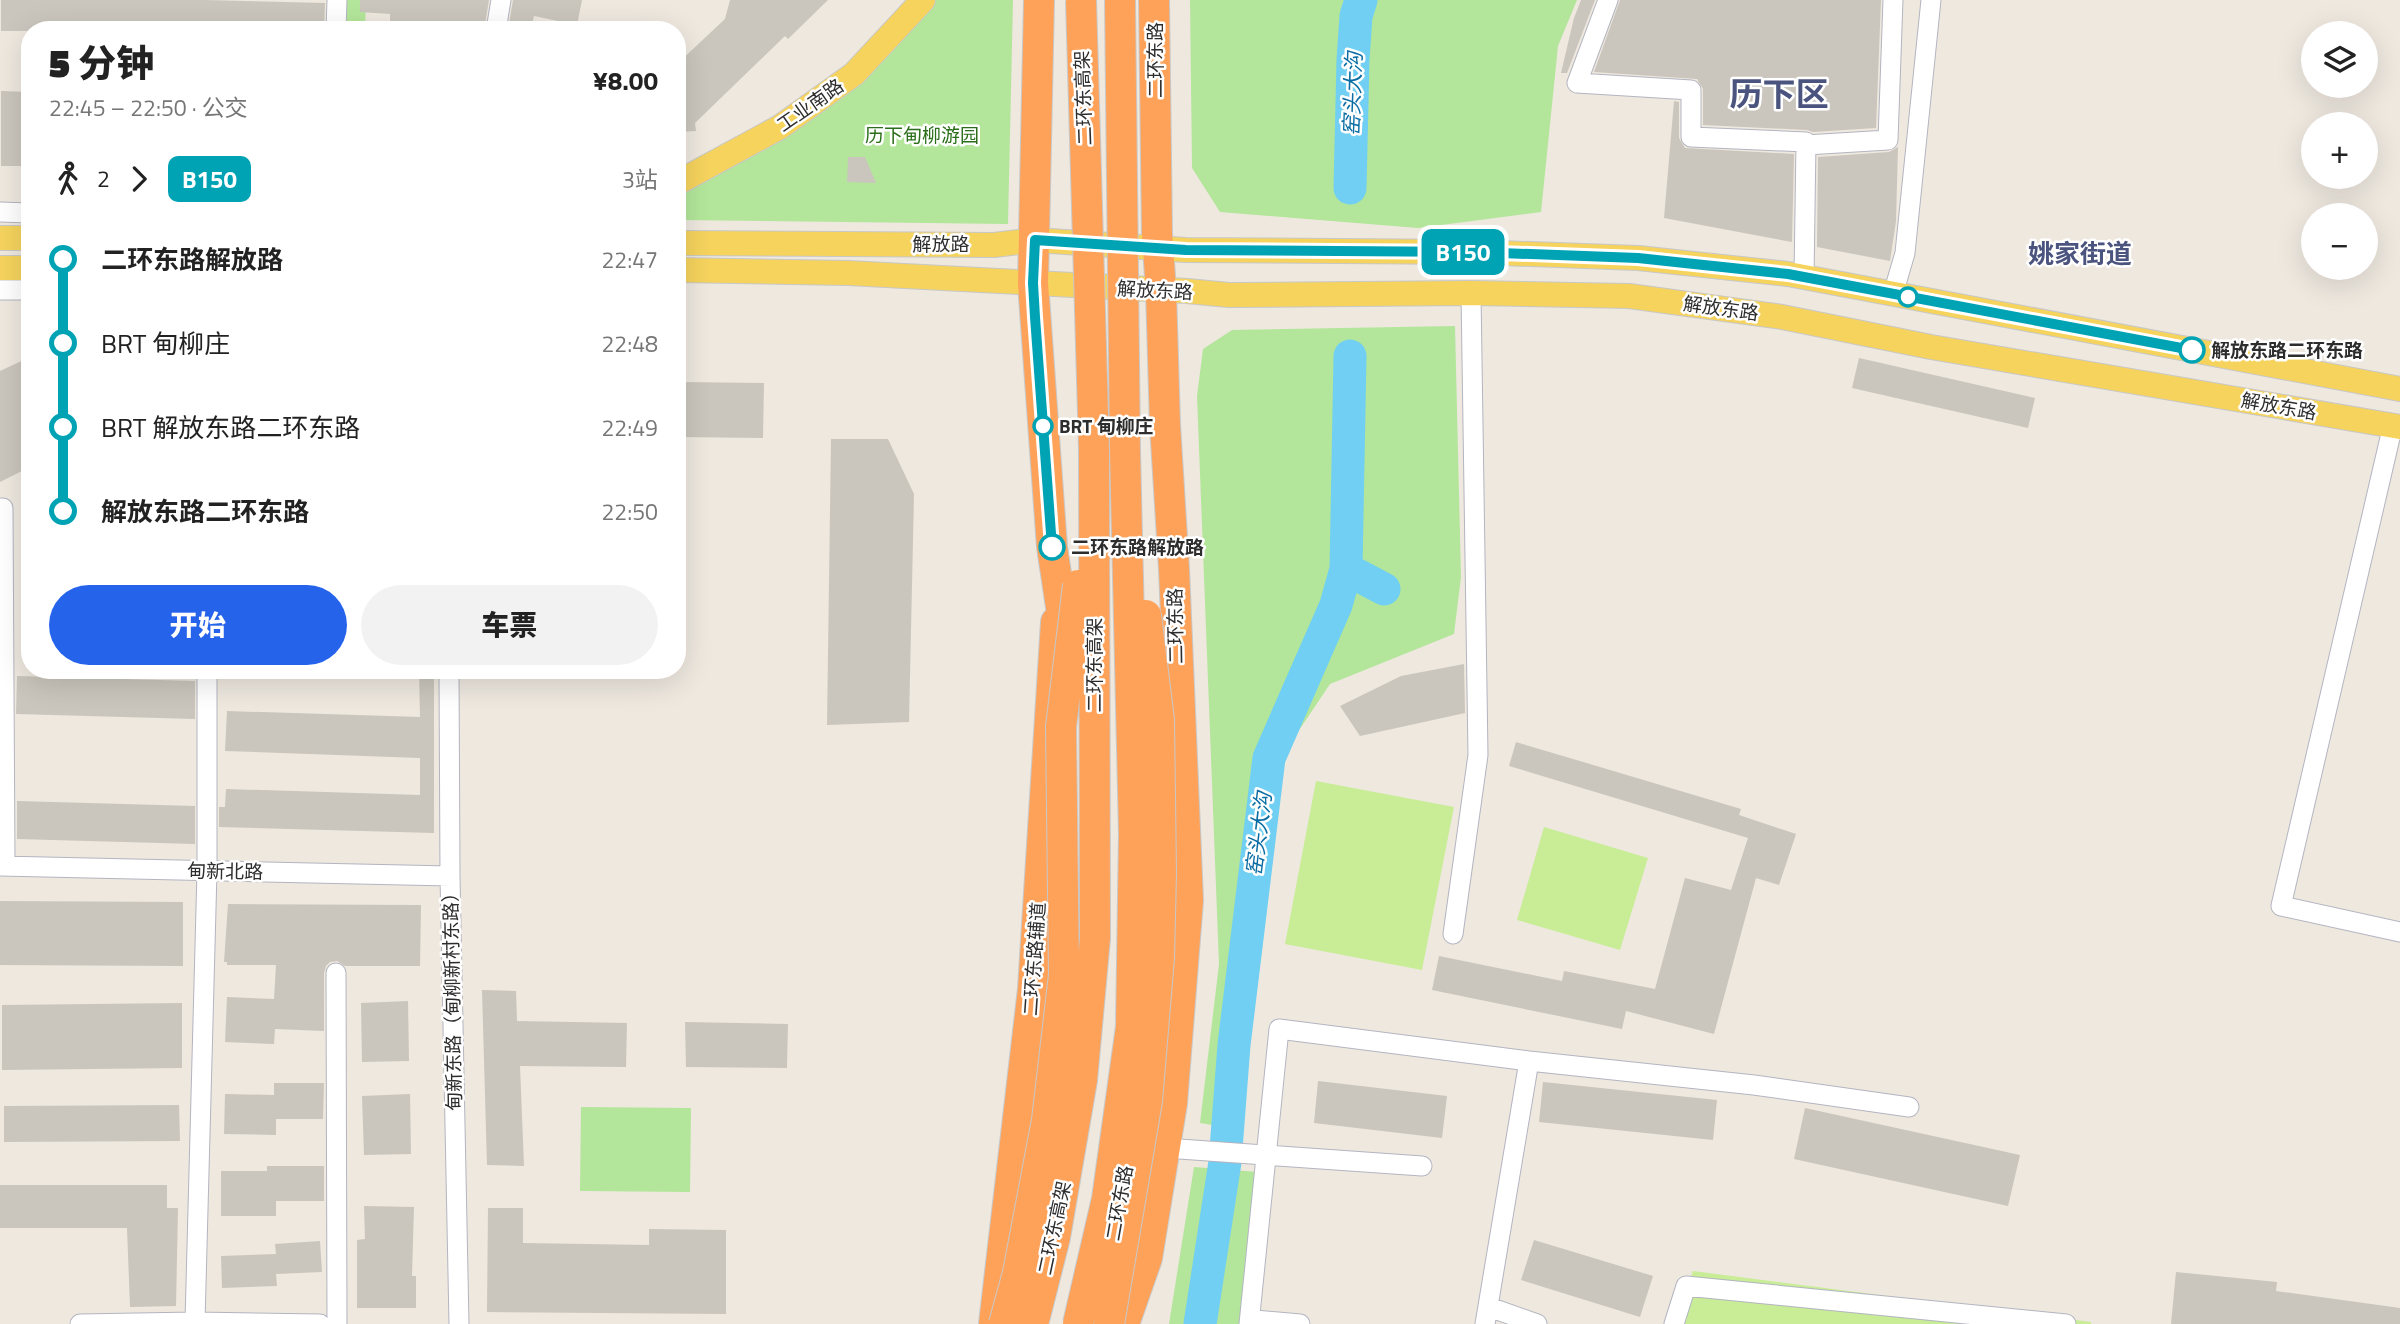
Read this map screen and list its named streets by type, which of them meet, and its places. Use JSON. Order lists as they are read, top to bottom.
{
  "streets": {
    "highway": ["二环东路", "二环东高架", "二环东路辅道"],
    "main road": ["工业南路", "解放路", "解放东路"],
    "street": ["甸新北路", "甸新东路（甸柳新村东路）"]
  },
  "crossings": [
    ["二环东路", "解放东路"],
    ["解放路", "解放东路"],
    ["甸新北路", "甸新东路（甸柳新村东路）"]
  ],
  "districts": ["历下区", "姚家街道"],
  "water": ["窑头大沟"],
  "parks": ["历下甸柳游园"],
  "places": ["解放东路二环东路", "BRT 甸柳庄", "二环东路解放路"],
  "lines": ["bus line B150"],
  "page": {
    "on_map": "B150",
    "map_buttons": ["+", "−"],
    "heading": ["5 分钟", "22:45 – 22:50 · 公交", "¥8.00"],
    "legs": ["2", "B150", "3站"],
    "list": [
      {
        "name": "二环东路解放路",
        "value": "22:47"
      },
      {
        "name": "BRT 甸柳庄",
        "value": "22:48"
      },
      {
        "name": "BRT 解放东路二环东路",
        "value": "22:49"
      },
      {
        "name": "解放东路二环东路",
        "value": "22:50"
      }
    ],
    "buttons": ["开始", "车票"]
  }
}
